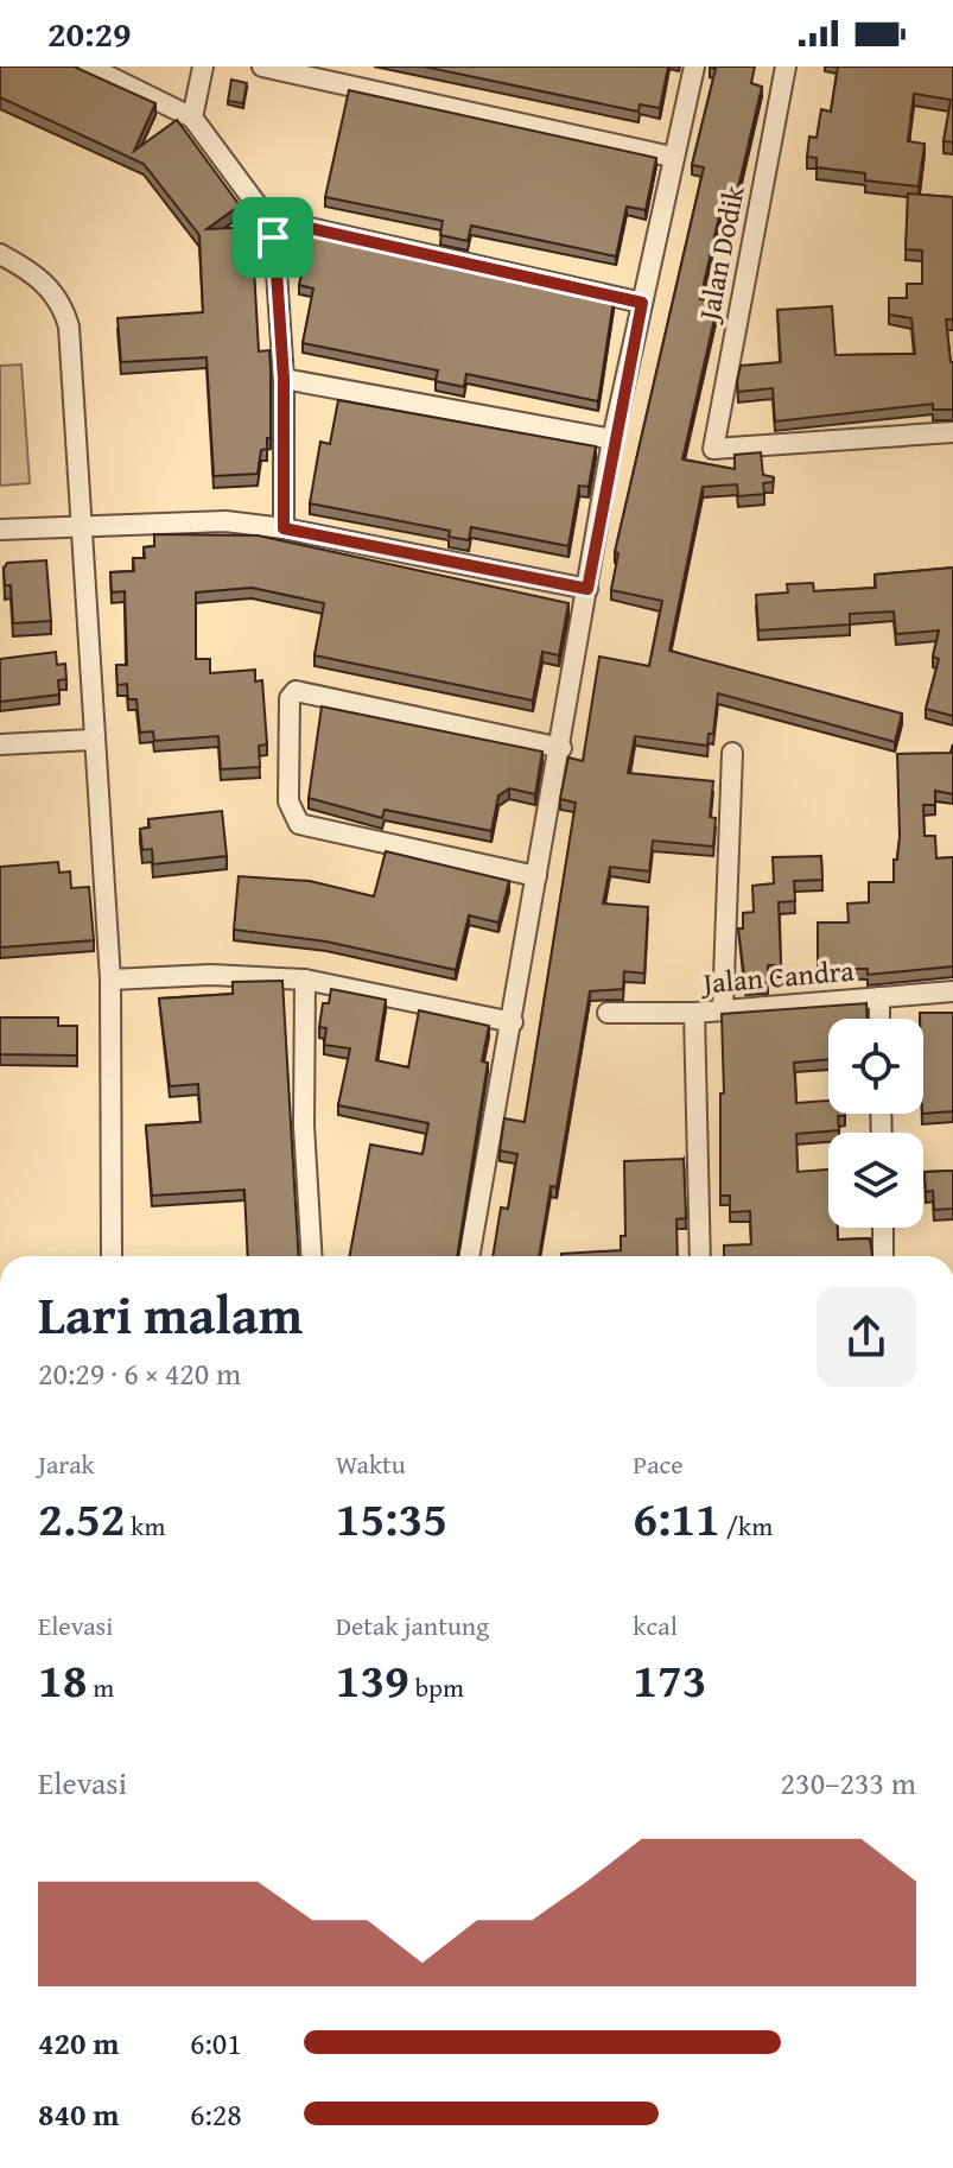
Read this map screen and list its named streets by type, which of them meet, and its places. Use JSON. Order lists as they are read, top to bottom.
{
  "streets": {
    "street": ["Jalan Dodik", "Jalan Candra"]
  },
  "page": {
    "status": "20:29",
    "heading": ["Lari malam", "20:29 · 6 × 420 m"],
    "stats": [
      ["Jarak", "2.52 km"],
      ["Waktu", "15:35"],
      ["Pace", "6:11 /km"],
      ["Elevasi", "18 m"],
      ["Detak jantung", "139 bpm"],
      ["kcal", "173"]
    ],
    "chart": ["Elevasi", "230–233 m"],
    "list": [
      {
        "name": "420 m",
        "note": "6:01"
      },
      {
        "name": "840 m",
        "note": "6:28"
      }
    ]
  }
}
